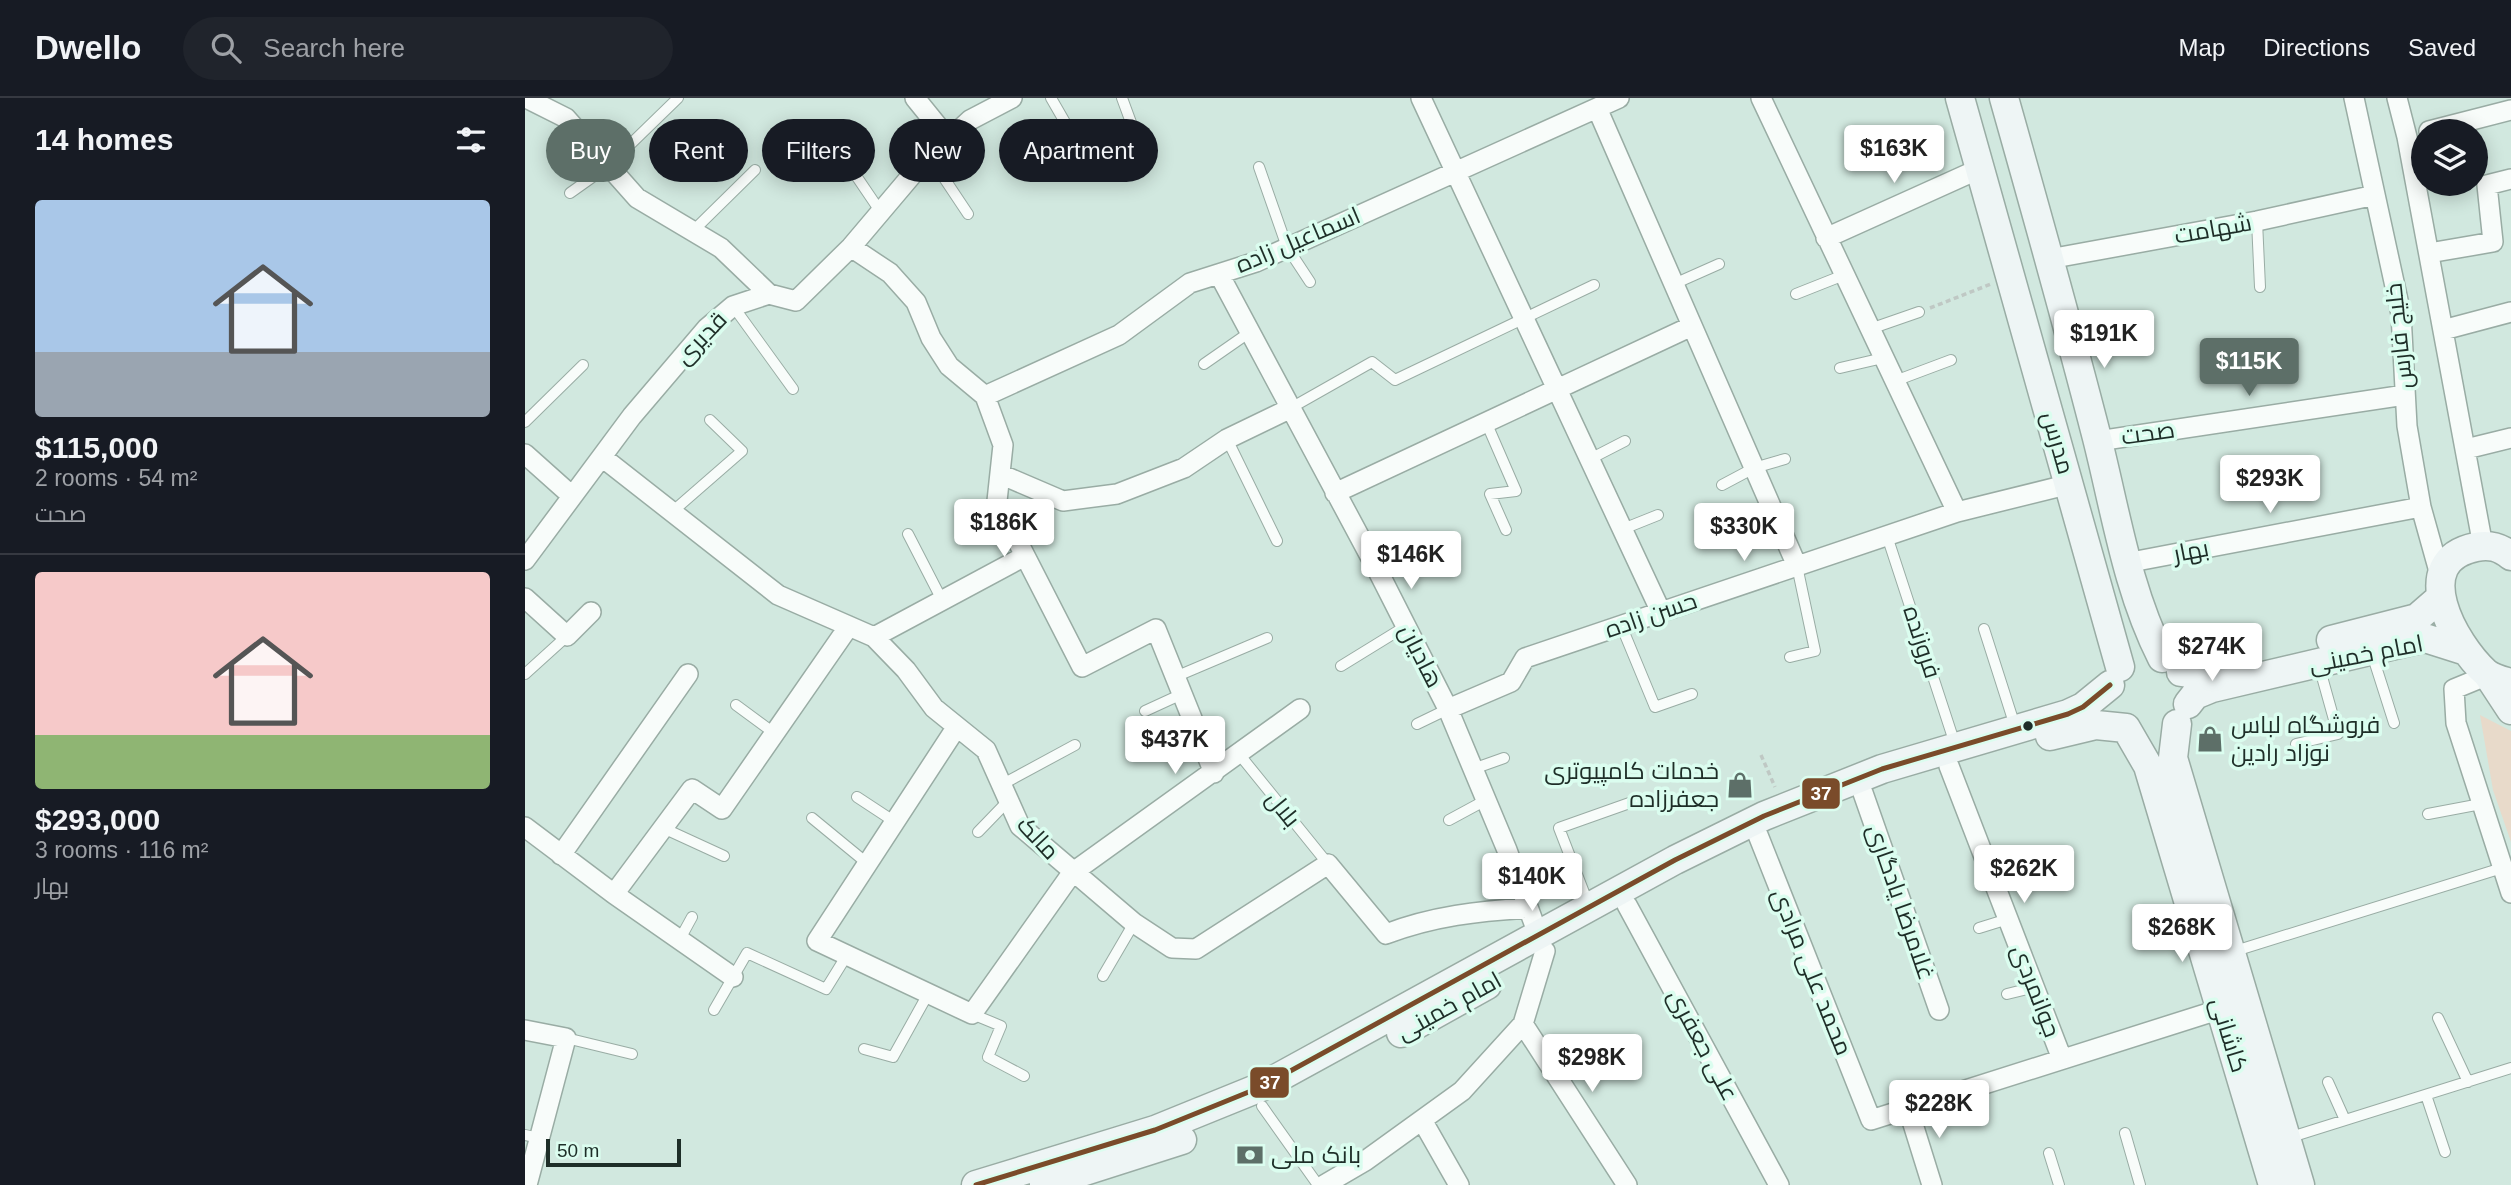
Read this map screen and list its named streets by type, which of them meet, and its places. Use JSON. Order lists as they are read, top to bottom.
{
  "streets": {
    "main road": ["مدرس", "امام خمینی", "کاشانی"],
    "street": [
      "شهامت",
      "اسماعیل زاده",
      "خلیج فارس",
      "قدیری",
      "صحت",
      "بهار",
      "حسن زاده",
      "هادیان",
      "مالک",
      "غلامرضا یادگاری",
      "محمد علی مرادی",
      "جوانمردی",
      "علی جعفری"
    ],
    "lane": ["فروزنده", "بلال"]
  },
  "crossings": [
    ["شهامت", "خلیج فارس"],
    ["شهامت", "مدرس"],
    ["اسماعیل زاده", "هادیان"],
    ["خلیج فارس", "صحت"],
    ["خلیج فارس", "بهار"],
    ["خلیج فارس", "امام خمینی"],
    ["قدیری", "مالک"],
    ["صحت", "مدرس"],
    ["مدرس", "بهار"],
    ["مدرس", "حسن زاده"],
    ["مدرس", "امام خمینی"],
    ["مدرس", "کاشانی"],
    ["حسن زاده", "فروزنده"],
    ["حسن زاده", "هادیان"],
    ["فروزنده", "امام خمینی"],
    ["فروزنده", "جوانمردی"],
    ["امام خمینی", "هادیان"],
    ["امام خمینی", "غلامرضا یادگاری"],
    ["امام خمینی", "محمد علی مرادی"],
    ["امام خمینی", "جوانمردی"],
    ["امام خمینی", "کاشانی"],
    ["امام خمینی", "علی جعفری"],
    ["بلال", "مالک"],
    ["محمد علی مرادی", "جوانمردی"],
    ["محمد علی مرادی", "کاشانی"]
  ],
  "places": {
    "shop": ["فروشگاه لباس نوزاد رادین", "خدمات کامپیوتری جعفرزاده"],
    "bank": ["بانک ملی"]
  },
  "lines": ["transit line 37"],
  "scale_bar": "50 m",
  "page": {
    "header": "Dwello",
    "search": "Search here",
    "nav": ["Map", "Directions", "Saved"],
    "heading": "14 homes",
    "chip": [
      "Buy",
      "Rent",
      "Filters",
      "New",
      "Apartment"
    ],
    "price": [
      "$163K",
      "$191K",
      "$115K",
      "$293K",
      "$186K",
      "$330K",
      "$146K",
      "$274K",
      "$437K",
      "$262K",
      "$140K",
      "$268K",
      "$298K",
      "$228K"
    ],
    "list": [
      {
        "name": "$115,000",
        "note": "2 rooms · 54 m² · صحت"
      },
      {
        "name": "$293,000",
        "note": "3 rooms · 116 m² · بهار"
      }
    ],
    "scale": "50 m"
  }
}
